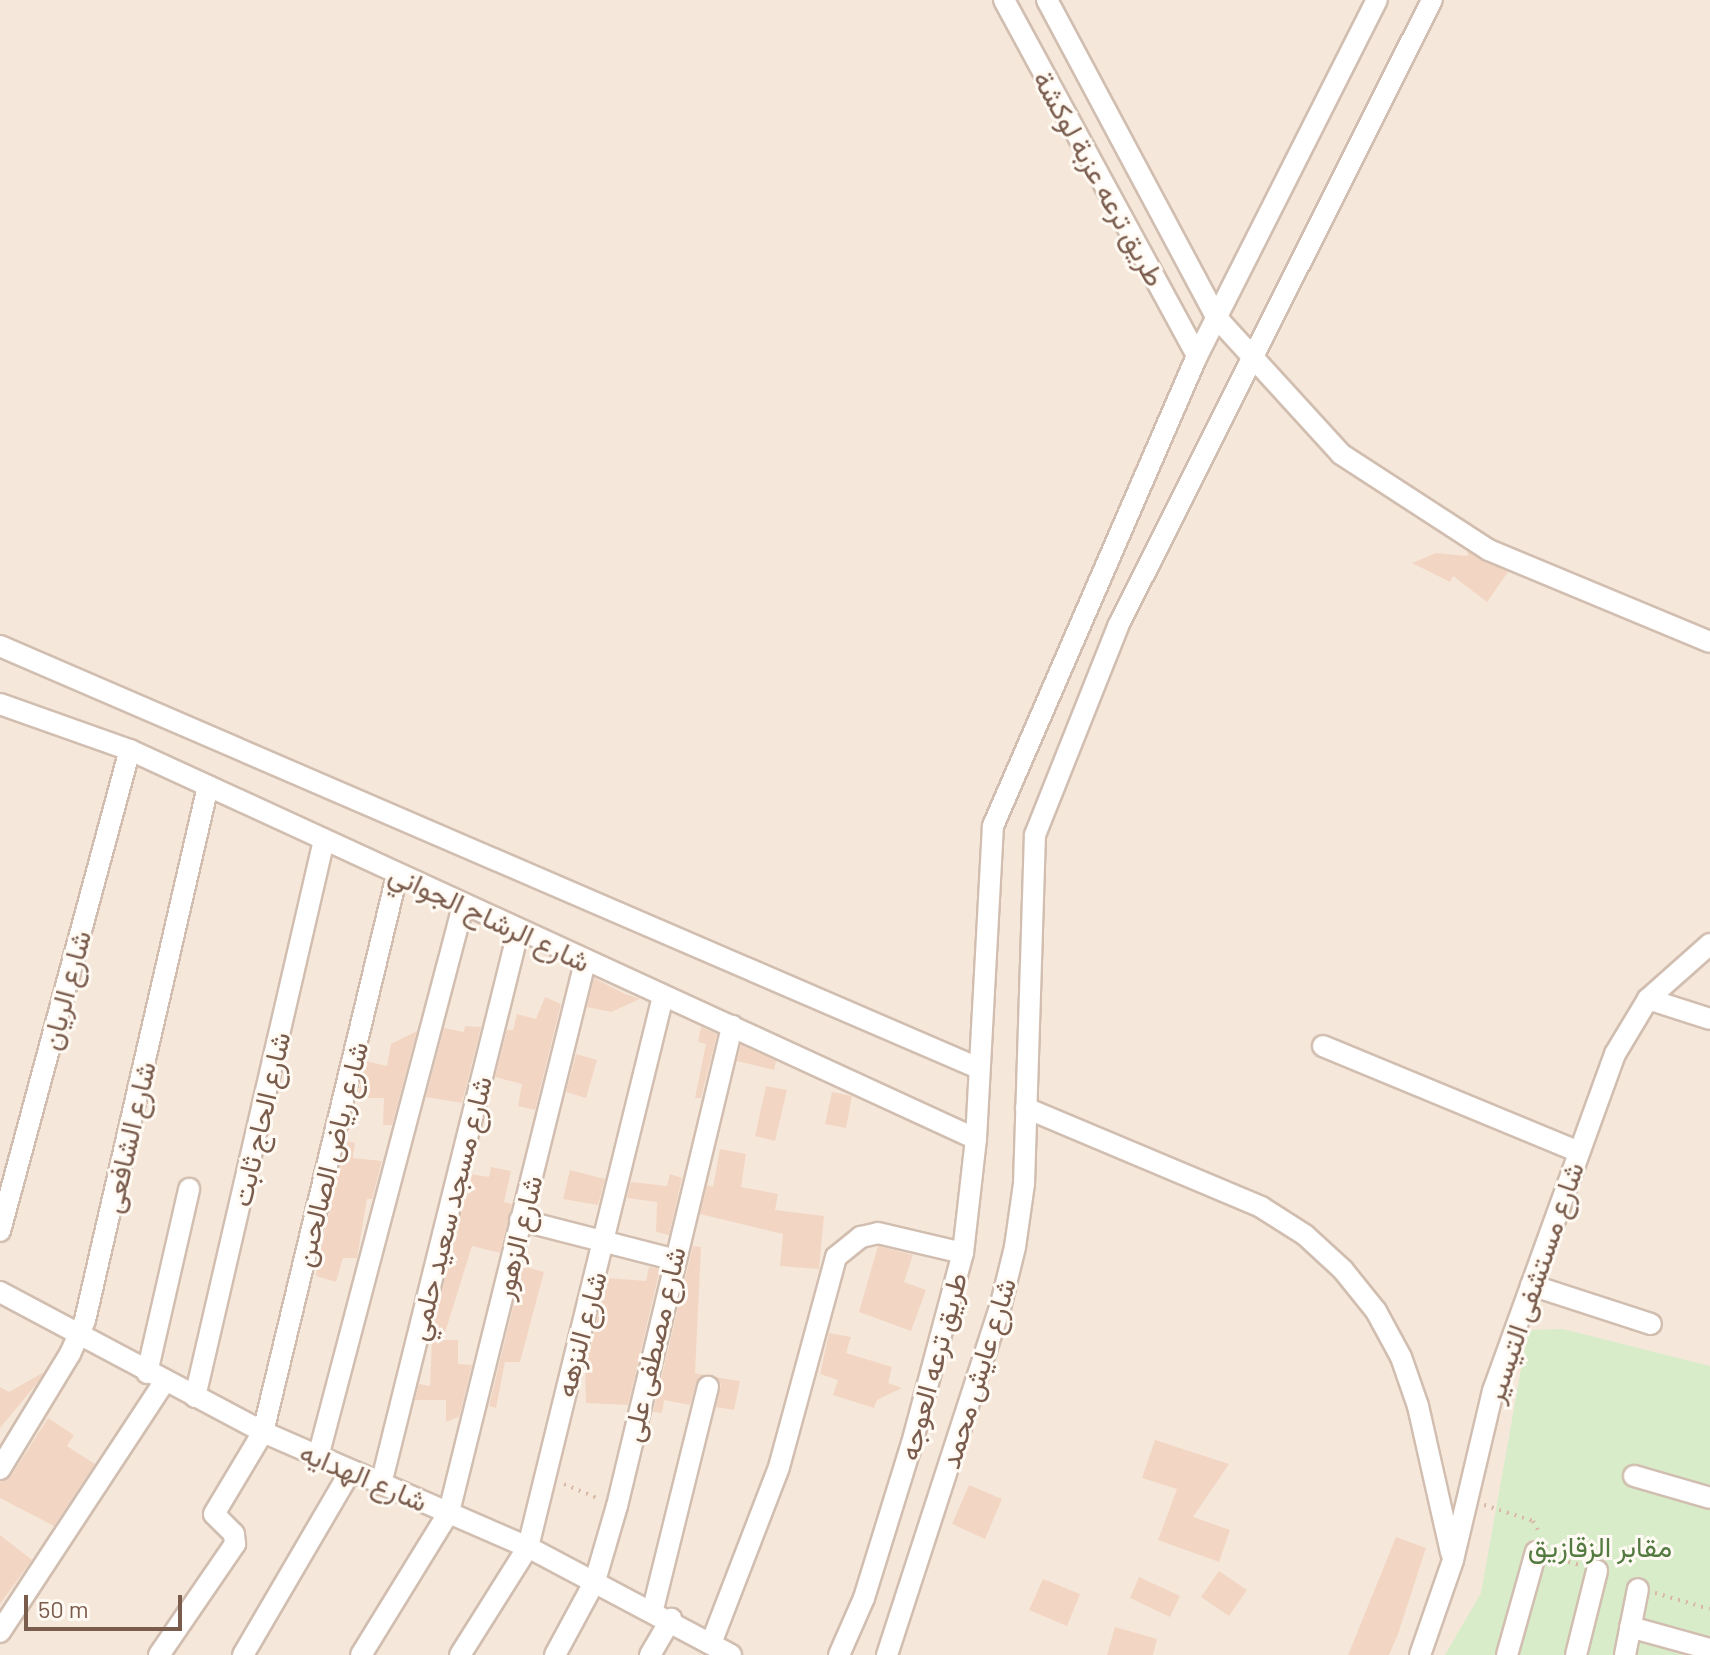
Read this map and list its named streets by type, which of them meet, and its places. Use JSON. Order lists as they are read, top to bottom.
{
  "streets": {
    "street": [
      "طريق ترعه عزبة لوكشة",
      "شارع الرشاح الجواني",
      "شارع الريان",
      "شارع الحاج ثابت",
      "شارع الشافعى",
      "شارع رياض الصالحىن",
      "شارع مسجد سعيد حلمي",
      "شارع الزهور",
      "شارع مستشفى التيسير",
      "شارع النزهه",
      "شارع مصطفى على",
      "طريق ترعه العوجه",
      "شارع عايش محمد",
      "شارع الهدايه"
    ]
  },
  "crossings": [
    ["طريق ترعه عزبة لوكشة", "طريق ترعه العوجه"],
    ["طريق ترعه عزبة لوكشة", "شارع عايش محمد"],
    ["شارع الرشاح الجواني", "شارع الريان"],
    ["شارع الرشاح الجواني", "شارع الحاج ثابت"],
    ["شارع الرشاح الجواني", "شارع الشافعى"],
    ["شارع الرشاح الجواني", "شارع رياض الصالحىن"],
    ["شارع الرشاح الجواني", "شارع مسجد سعيد حلمي"],
    ["شارع الرشاح الجواني", "شارع الزهور"],
    ["شارع الرشاح الجواني", "شارع النزهه"],
    ["شارع الرشاح الجواني", "شارع مصطفى على"],
    ["شارع الرشاح الجواني", "طريق ترعه العوجه"],
    ["شارع الحاج ثابت", "شارع الهدايه"],
    ["شارع الشافعى", "شارع الهدايه"],
    ["شارع رياض الصالحىن", "شارع الهدايه"],
    ["شارع مسجد سعيد حلمي", "شارع الهدايه"],
    ["شارع الزهور", "شارع الهدايه"],
    ["شارع النزهه", "شارع الهدايه"],
    ["شارع مصطفى على", "شارع الهدايه"]
  ],
  "parks": ["مقابر الزقازيق"],
  "scale_bar": "50 m"
}
